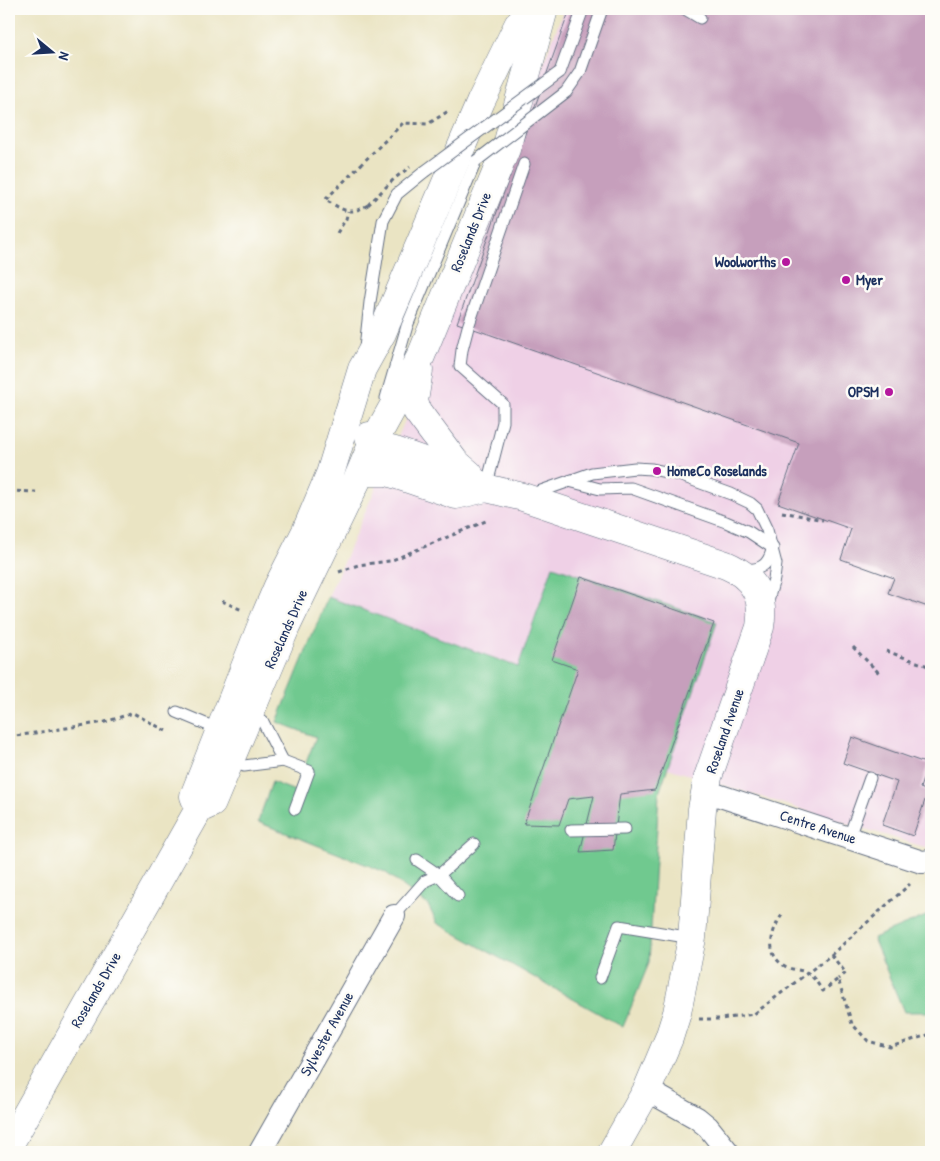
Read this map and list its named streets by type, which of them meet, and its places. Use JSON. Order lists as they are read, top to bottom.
{
  "streets": {
    "street": [
      "Roselands Drive",
      "Roseland Avenue",
      "Centre Avenue",
      "Sylvester Avenue"
    ]
  },
  "crossings": [
    ["Roselands Drive", "Roseland Avenue"],
    ["Roseland Avenue", "Centre Avenue"]
  ],
  "places": [
    "Woolworths",
    "Myer",
    "OPSM",
    "HomeCo Roselands"
  ],
  "north": "right"
}
